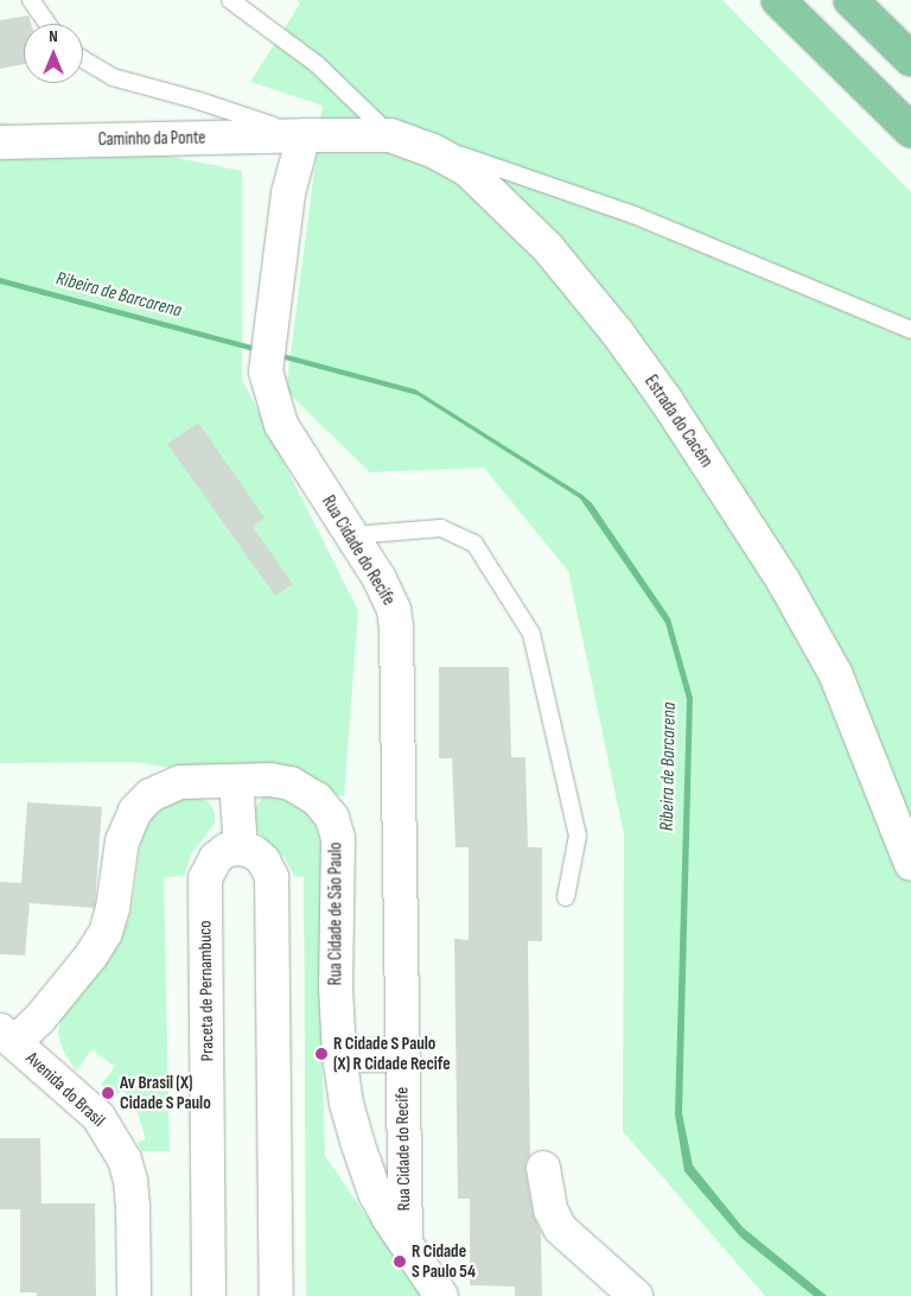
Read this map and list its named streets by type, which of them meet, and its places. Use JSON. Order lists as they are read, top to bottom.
{
  "streets": {
    "street": [
      "Caminho da Ponte",
      "Estrada do Cacém",
      "Rua Cidade do Recife",
      "Rua Cidade de São Paulo",
      "Praceta de Pernambuco",
      "Avenida do Brasil"
    ]
  },
  "crossings": [
    ["Caminho da Ponte", "Estrada do Cacém"],
    ["Caminho da Ponte", "Rua Cidade do Recife"],
    ["Estrada do Cacém", "Rua Cidade do Recife"],
    ["Rua Cidade do Recife", "Rua Cidade de São Paulo"],
    ["Rua Cidade de São Paulo", "Avenida do Brasil"]
  ],
  "water": ["Ribeira de Barcarena"],
  "places": ["R Cidade S Paulo (X) R Cidade Recife", "Av Brasil (X) Cidade S Paulo", "R Cidade S Paulo 54"],
  "north": "top"
}
